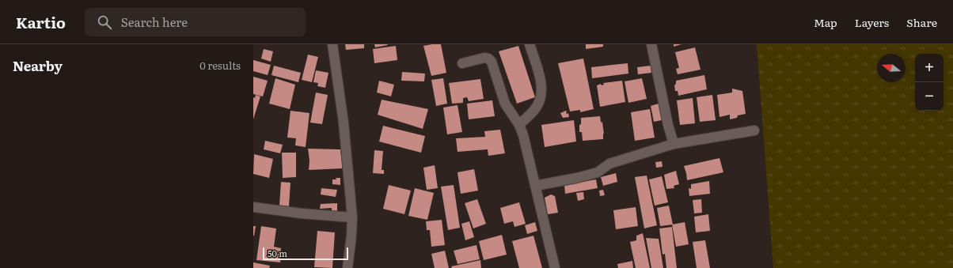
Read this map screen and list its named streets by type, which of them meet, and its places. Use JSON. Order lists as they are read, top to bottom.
{
  "scale_bar": "50 m",
  "north": "left",
  "page": {
    "header": "Kartio",
    "search": "Search here",
    "nav": ["Map", "Layers", "Share"],
    "heading": ["Nearby", "0 results"],
    "map_buttons": ["+", "−"],
    "scale": "50 m"
  }
}
